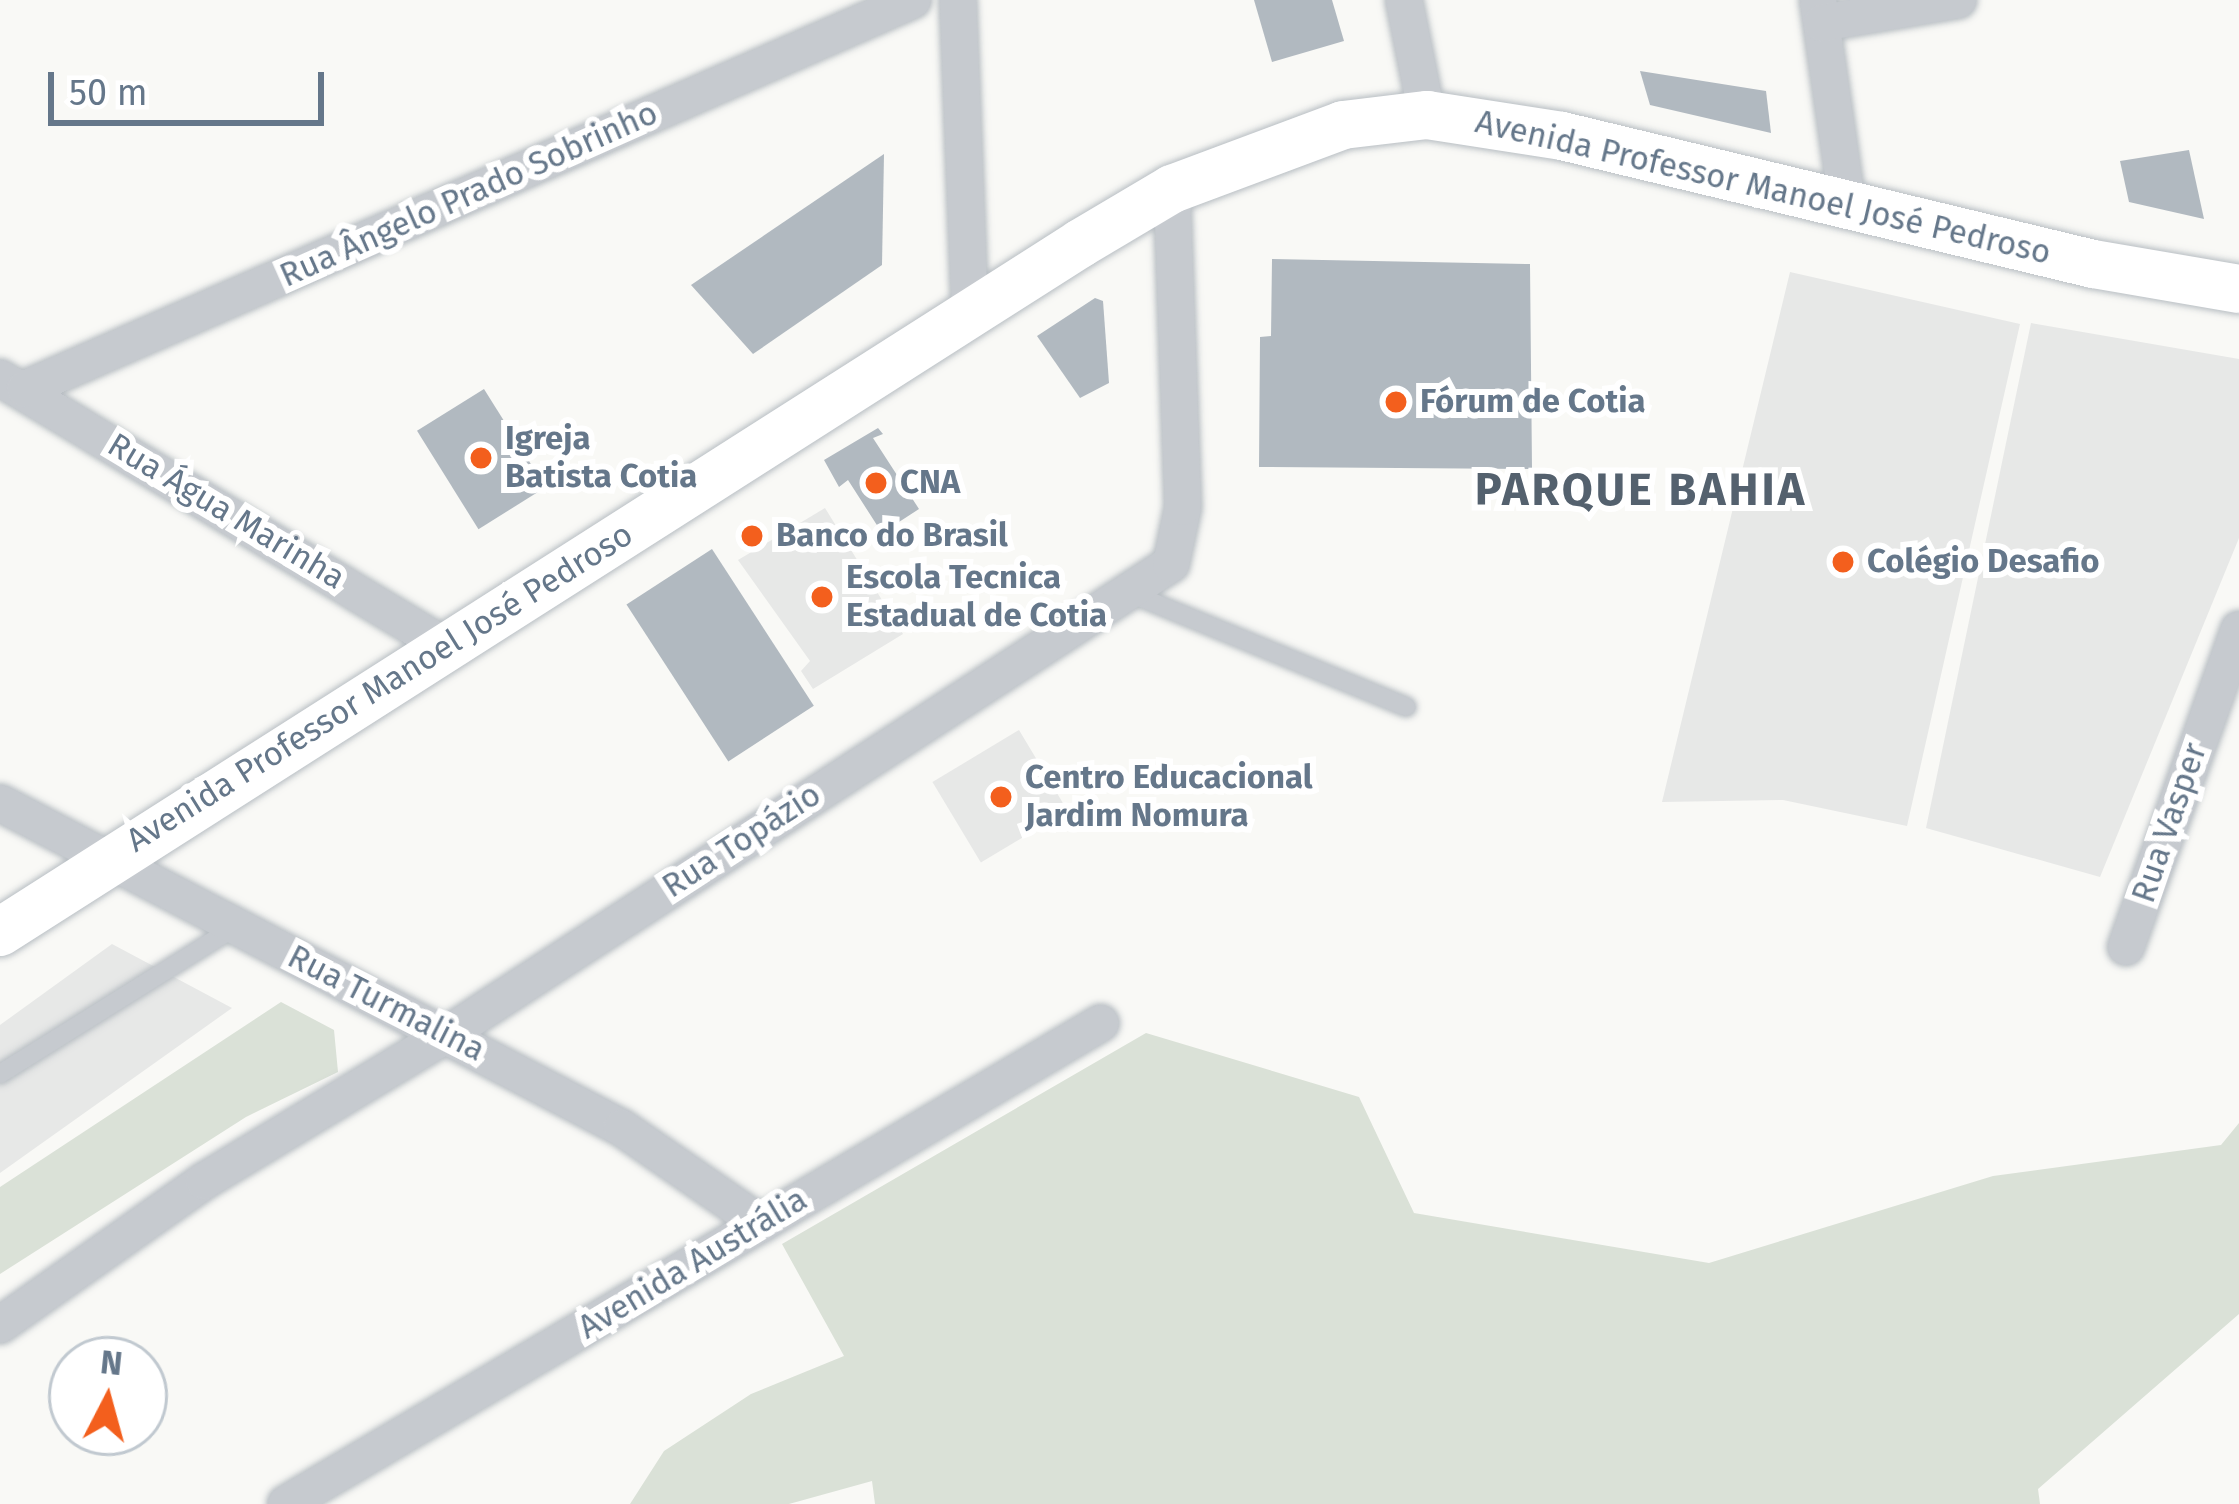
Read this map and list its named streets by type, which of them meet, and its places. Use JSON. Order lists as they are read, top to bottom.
{
  "streets": {
    "main road": ["Avenida Professor Manoel José Pedroso"],
    "street": [
      "Rua Ângelo Prado Sobrinho",
      "Rua Água Marinha",
      "Rua Vasper",
      "Rua Topázio",
      "Rua Turmalina",
      "Avenida Austrália"
    ]
  },
  "crossings": [
    ["Avenida Professor Manoel José Pedroso", "Rua Água Marinha"],
    ["Avenida Professor Manoel José Pedroso", "Rua Topázio"],
    ["Avenida Professor Manoel José Pedroso", "Rua Turmalina"],
    ["Rua Ângelo Prado Sobrinho", "Rua Água Marinha"],
    ["Rua Topázio", "Rua Turmalina"],
    ["Rua Turmalina", "Avenida Austrália"]
  ],
  "districts": ["PARQUE BAHIA"],
  "places": [
    "Fórum de Cotia",
    "Igreja Batista Cotia",
    "CNA",
    "Banco do Brasil",
    "Colégio Desafio",
    "Escola Tecnica Estadual de Cotia",
    "Centro Educacional Jardim Nomura"
  ],
  "scale_bar": "50 m",
  "north": "top"
}
